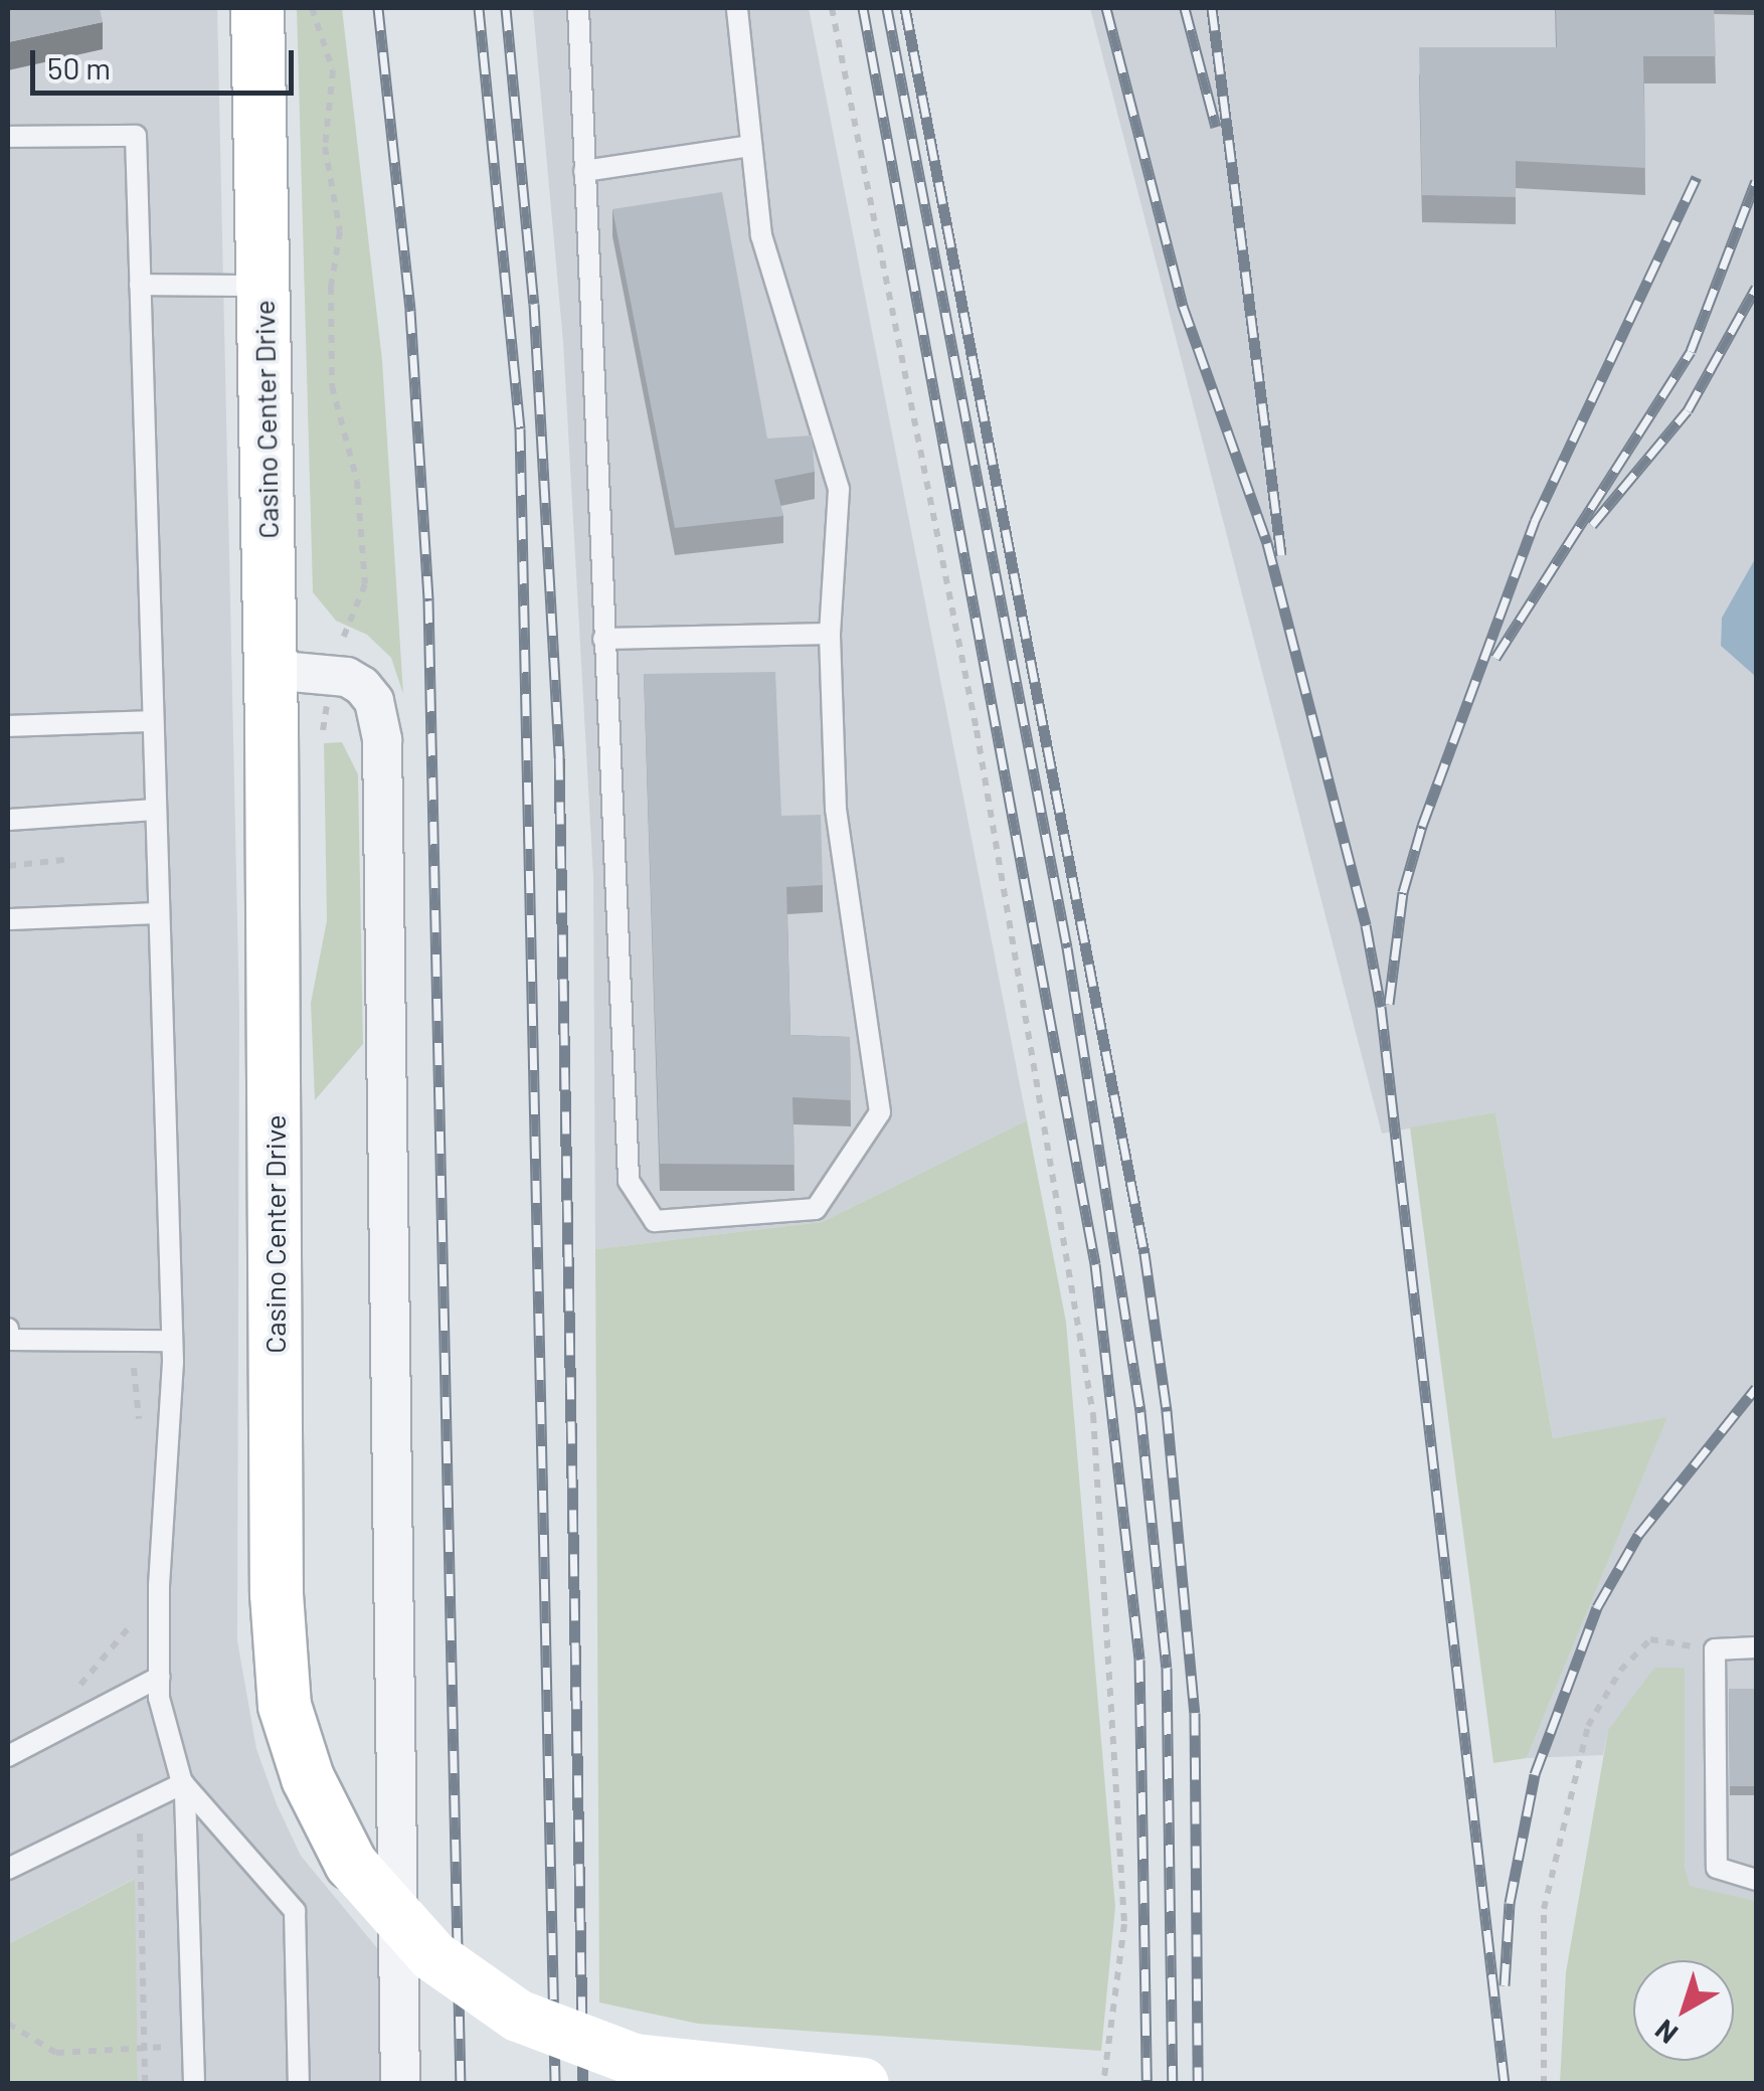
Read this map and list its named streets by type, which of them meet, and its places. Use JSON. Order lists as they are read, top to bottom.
{
  "streets": {
    "street": ["Casino Center Drive"]
  },
  "scale_bar": "50 m",
  "north": "bottom left"
}
